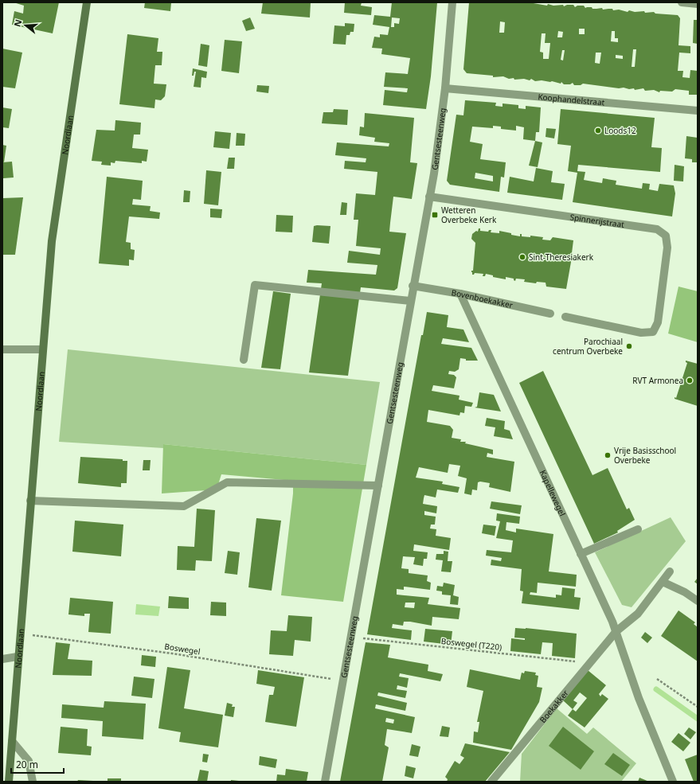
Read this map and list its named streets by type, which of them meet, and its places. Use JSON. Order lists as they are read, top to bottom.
{
  "streets": {
    "street": [
      "Koophandelstraat",
      "Noordlaan",
      "Gentsesteenweg",
      "Spinnerijstraat",
      "Bovenboekakker",
      "Kapellewegel",
      "Boekakker"
    ],
    "path": ["Boswegel (T220)", "Boswegel"]
  },
  "crossings": [
    ["Koophandelstraat", "Gentsesteenweg"],
    ["Noordlaan", "Boswegel"],
    ["Gentsesteenweg", "Spinnerijstraat"],
    ["Gentsesteenweg", "Bovenboekakker"],
    ["Gentsesteenweg", "Boswegel (T220)"],
    ["Gentsesteenweg", "Boswegel"],
    ["Bovenboekakker", "Kapellewegel"],
    ["Kapellewegel", "Boekakker"],
    ["Boswegel (T220)", "Boekakker"]
  ],
  "places": {
    "other": [
      "Loods12",
      "Sint-Theresiakerk",
      "Parochiaal centrum Overbeke",
      "RVT Armonea",
      "Vrije Basisschool Overbeke"
    ],
    "transit": ["Wetteren Overbeke Kerk"]
  },
  "scale_bar": "20 m",
  "north": "left"
}
